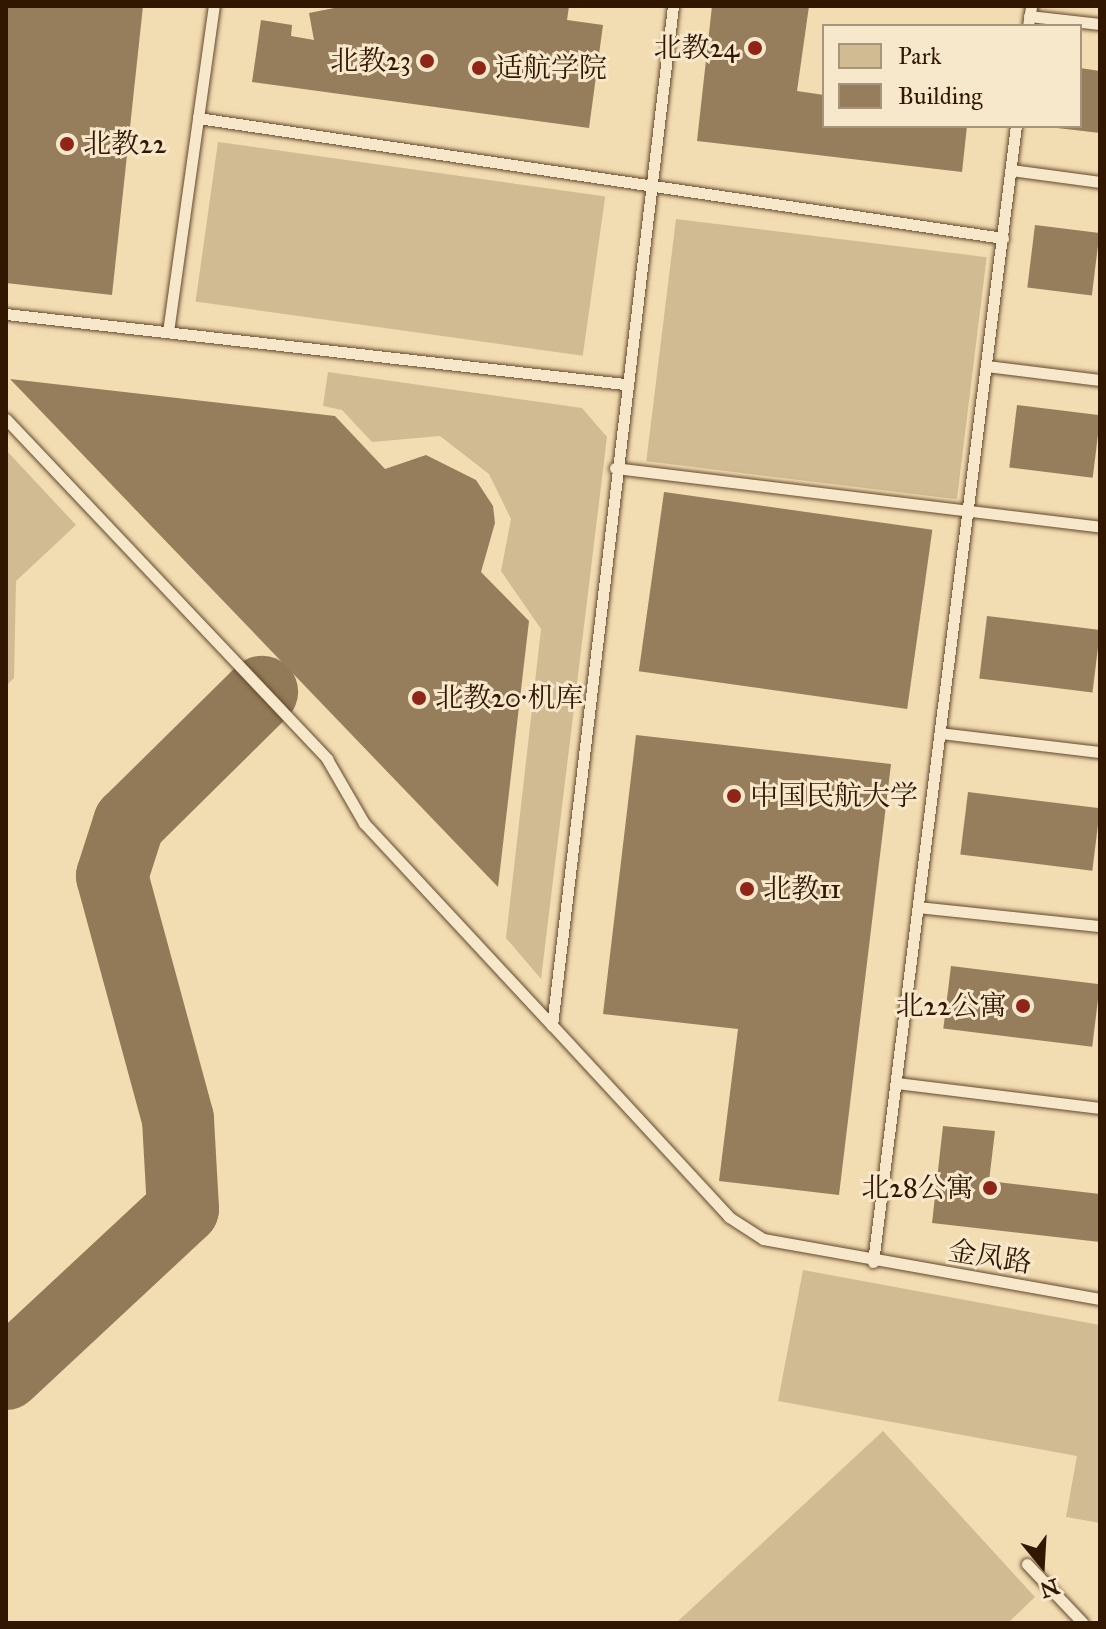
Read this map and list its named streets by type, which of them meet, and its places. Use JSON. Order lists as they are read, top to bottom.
{
  "streets": {
    "lane": ["金凤路"]
  },
  "places": [
    "北教24",
    "北教23",
    "适航学院",
    "北教22",
    "北教20·机库",
    "中国民航大学",
    "北教11",
    "北22公寓",
    "北28公寓"
  ],
  "legend": ["Park", "Building"],
  "north": "bottom"
}
